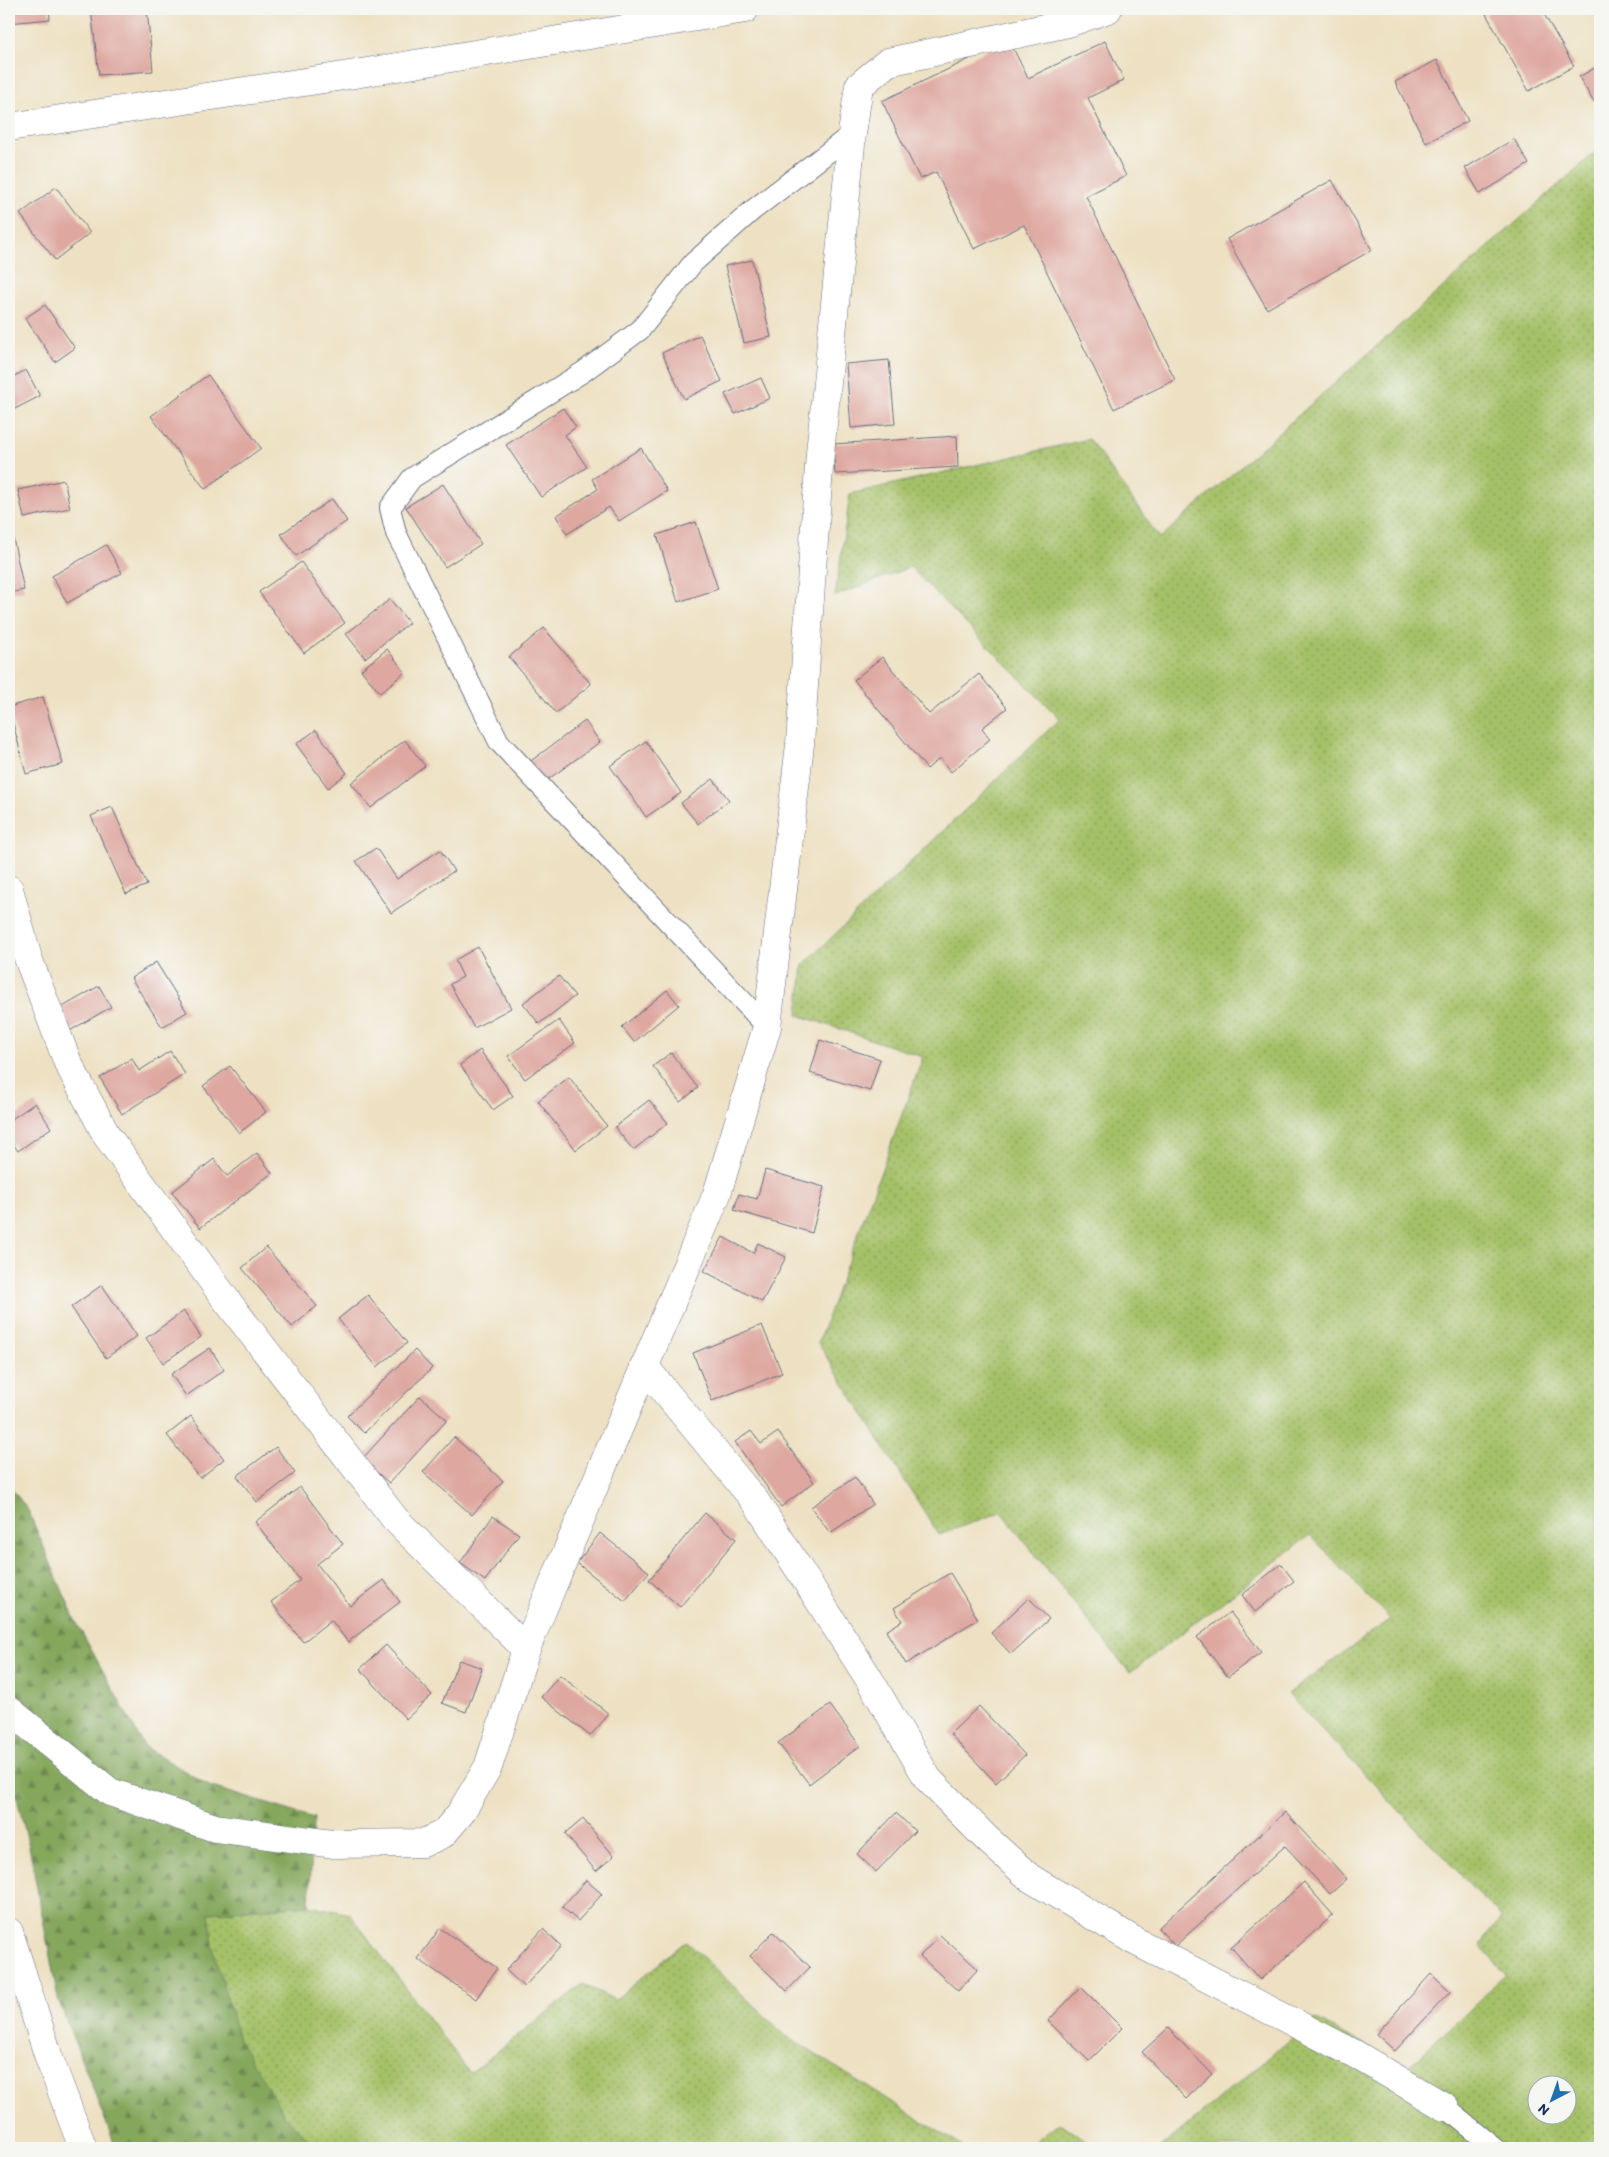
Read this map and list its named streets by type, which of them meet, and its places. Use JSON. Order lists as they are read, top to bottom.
{
  "north": "bottom left"
}
